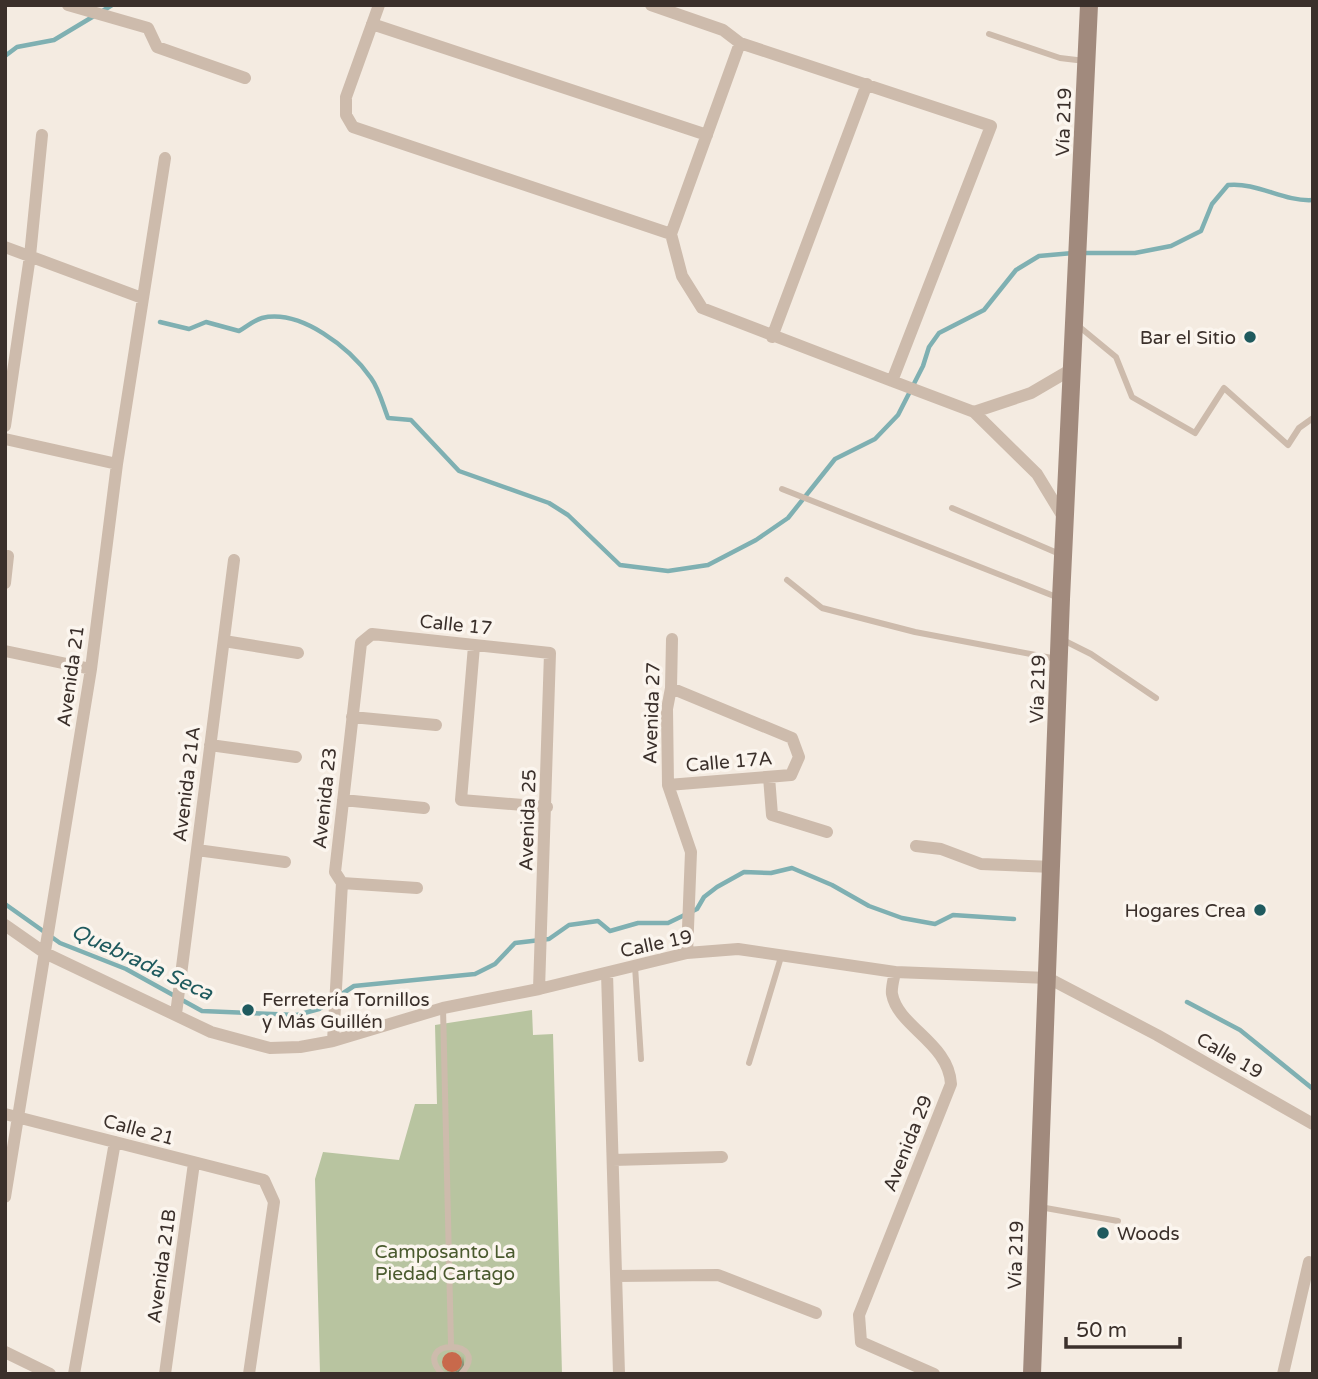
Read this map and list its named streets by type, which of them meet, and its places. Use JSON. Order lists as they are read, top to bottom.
{
  "streets": {
    "main road": ["Vía 219"],
    "street": [
      "Calle 17",
      "Avenida 21",
      "Avenida 27",
      "Calle 17A",
      "Avenida 21A",
      "Avenida 23",
      "Avenida 25",
      "Calle 19",
      "Calle 21",
      "Avenida 29",
      "Avenida 21B"
    ]
  },
  "crossings": [
    ["Vía 219", "Calle 19"],
    ["Calle 17", "Avenida 23"],
    ["Calle 17", "Avenida 25"],
    ["Avenida 21", "Calle 19"],
    ["Avenida 21", "Calle 21"],
    ["Avenida 27", "Calle 17A"],
    ["Avenida 27", "Calle 19"],
    ["Avenida 21A", "Calle 19"],
    ["Avenida 23", "Calle 19"],
    ["Avenida 25", "Calle 19"],
    ["Calle 19", "Avenida 29"],
    ["Calle 21", "Avenida 21B"]
  ],
  "water": ["Quebrada Seca"],
  "parks": ["Camposanto La Piedad Cartago"],
  "places": [
    "Bar el Sitio",
    "Hogares Crea",
    "Ferretería Tornillos y Más Guillén",
    "Woods"
  ],
  "scale_bar": "50 m"
}
